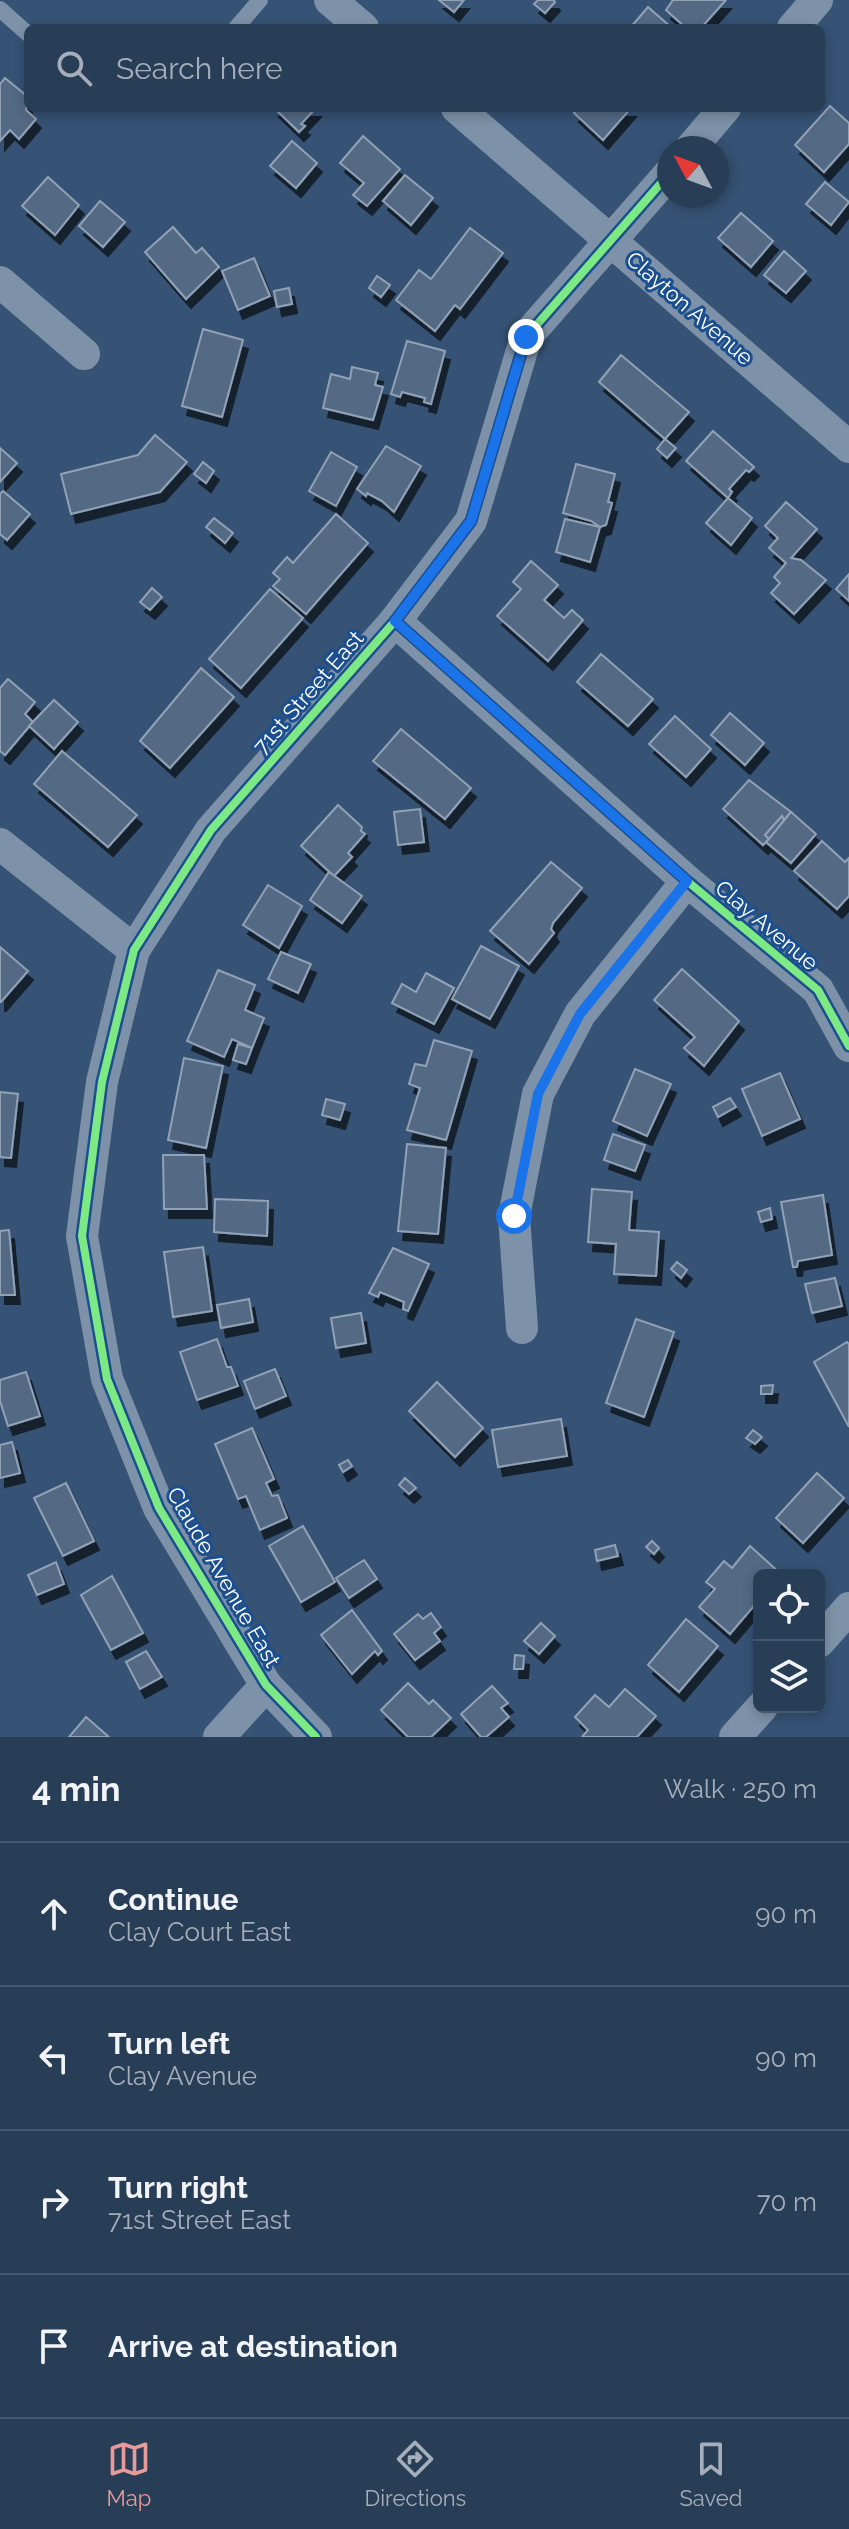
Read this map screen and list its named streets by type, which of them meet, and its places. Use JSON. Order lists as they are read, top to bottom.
{
  "streets": {
    "street": [
      "Clayton Avenue",
      "71st Street East",
      "Clay Avenue",
      "Claude Avenue East"
    ]
  },
  "crossings": [
    ["Clayton Avenue", "71st Street East"],
    ["71st Street East", "Clay Avenue"],
    ["71st Street East", "Claude Avenue East"]
  ],
  "north": "top left",
  "page": {
    "search": "Search here",
    "heading": ["4 min", "Walk · 250 m"],
    "list": [
      ["Continue", "Clay Court East", "90 m"],
      ["Turn left", "Clay Avenue", "90 m"],
      ["Turn right", "71st Street East", "70 m"],
      "Arrive at destination"
    ],
    "nav": ["Map", "Directions", "Saved"]
  }
}
